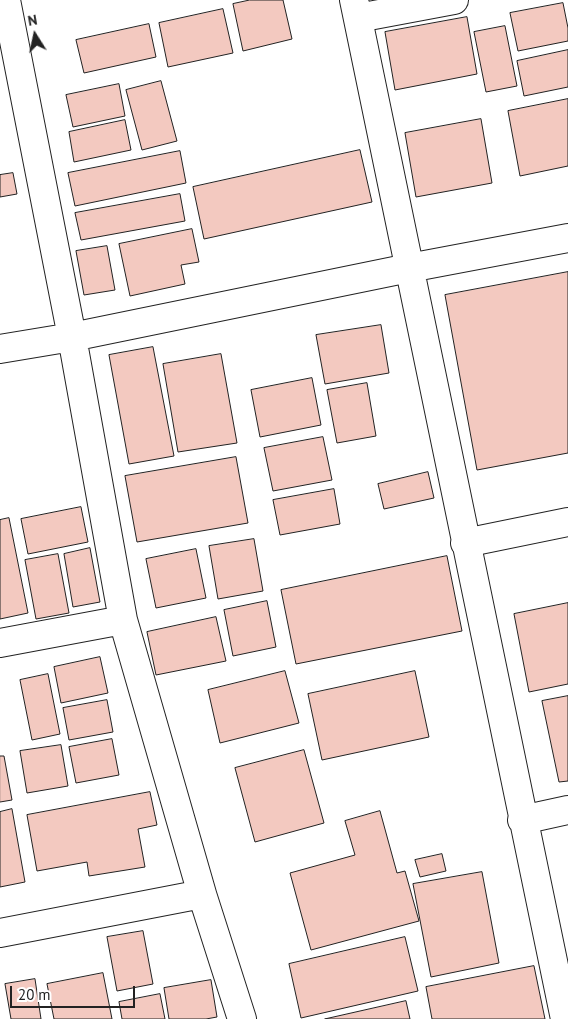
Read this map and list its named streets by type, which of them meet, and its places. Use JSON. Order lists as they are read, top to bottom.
{
  "scale_bar": "20 m",
  "north": "top"
}
